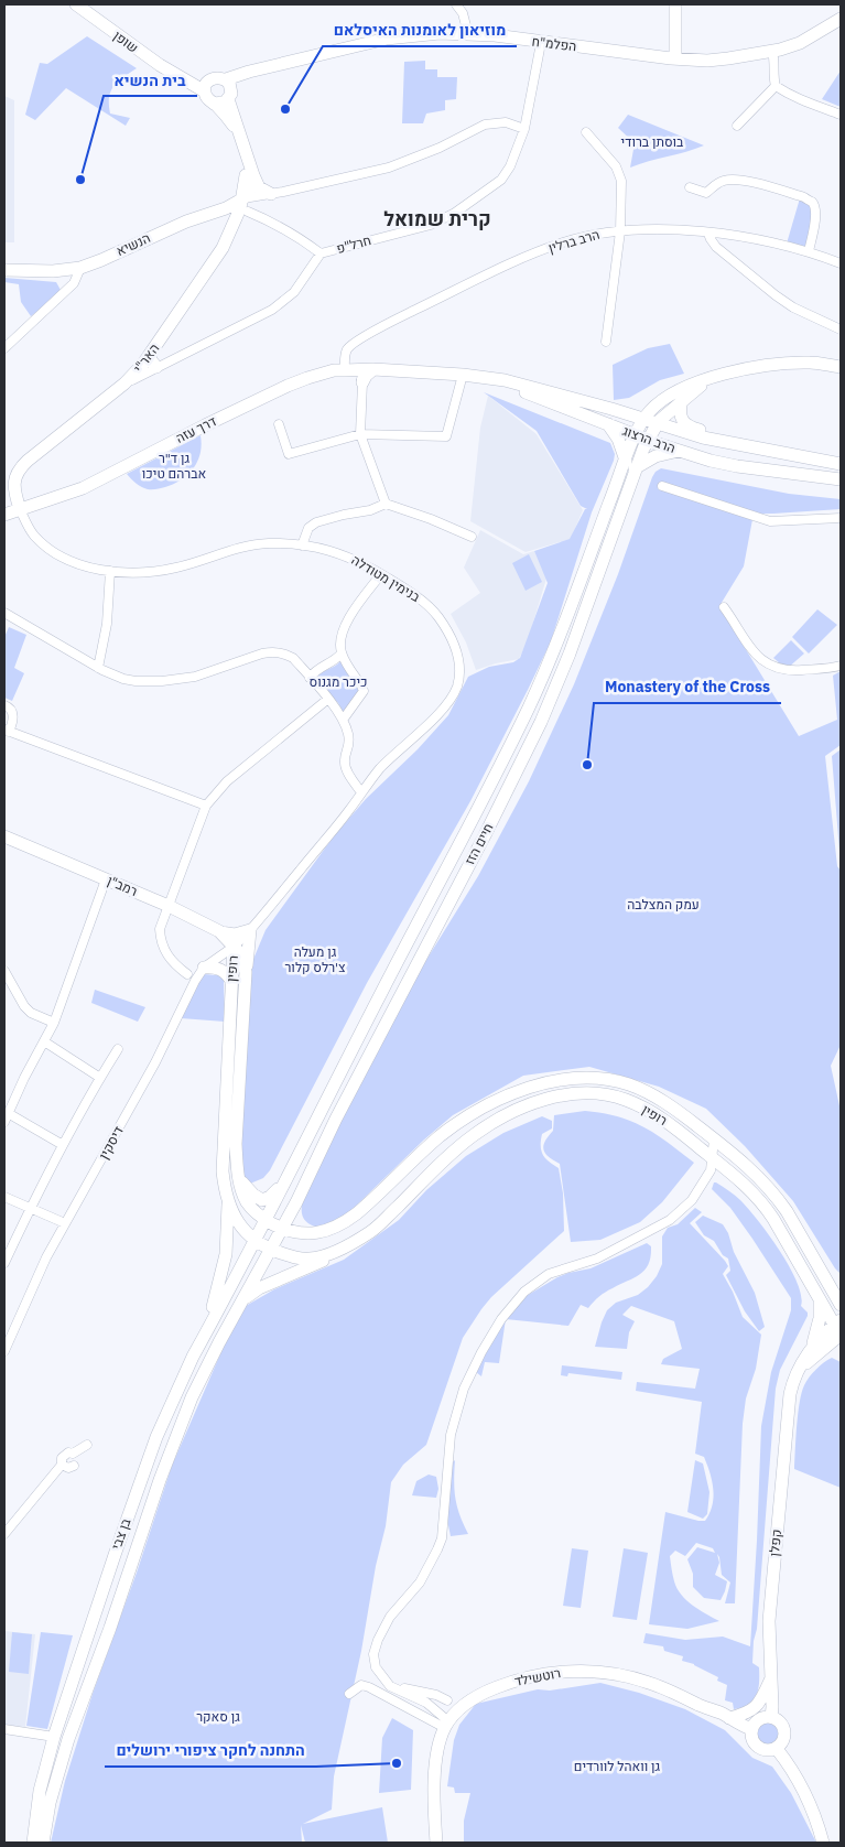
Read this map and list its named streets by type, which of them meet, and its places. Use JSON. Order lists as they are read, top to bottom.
{
  "streets": {
    "street": [
      "שופן",
      "הפלמ\"ח",
      "הרב ברלין",
      "הנשיא",
      "חרל\"פ",
      "האר\"י",
      "דרך עזה",
      "הרב הרצוג",
      "בנימין מטודלה",
      "חיים הזז",
      "רמב\"ן",
      "רופין",
      "דיסקין",
      "בן צבי",
      "קפלן",
      "רוטשילד"
    ]
  },
  "crossings": [
    ["שופן", "הפלמ\"ח"],
    ["הפלמ\"ח", "חרל\"פ"],
    ["הרב ברלין", "דרך עזה"],
    ["הרב ברלין", "הרב הרצוג"],
    ["הנשיא", "האר\"י"],
    ["חרל\"פ", "האר\"י"],
    ["האר\"י", "דרך עזה"],
    ["האר\"י", "בנימין מטודלה"],
    ["דרך עזה", "הרב הרצוג"],
    ["דרך עזה", "בנימין מטודלה"],
    ["הרב הרצוג", "חיים הזז"],
    ["בנימין מטודלה", "דיסקין"],
    ["חיים הזז", "רופין"],
    ["חיים הזז", "בן צבי"],
    ["רמב\"ן", "רופין"],
    ["רמב\"ן", "דיסקין"],
    ["רופין", "דיסקין"],
    ["רופין", "בן צבי"],
    ["רופין", "קפלן"],
    ["קפלן", "רוטשילד"]
  ],
  "districts": ["קרית שמואל"],
  "parks": [
    "בוסתן ברודי",
    "גן ד\"ר אברהם טיכו",
    "כיכר מגנוס",
    "עמק המצלבה",
    "גן מעלה צ'רלס קלור",
    "גן סאקר",
    "גן וואהל לוורדים"
  ],
  "places": [
    "מוזיאון לאומנות האיסלאם",
    "בית הנשיא",
    "Monastery of the Cross",
    "התחנה לחקר ציפורי ירושלים"
  ]
}
